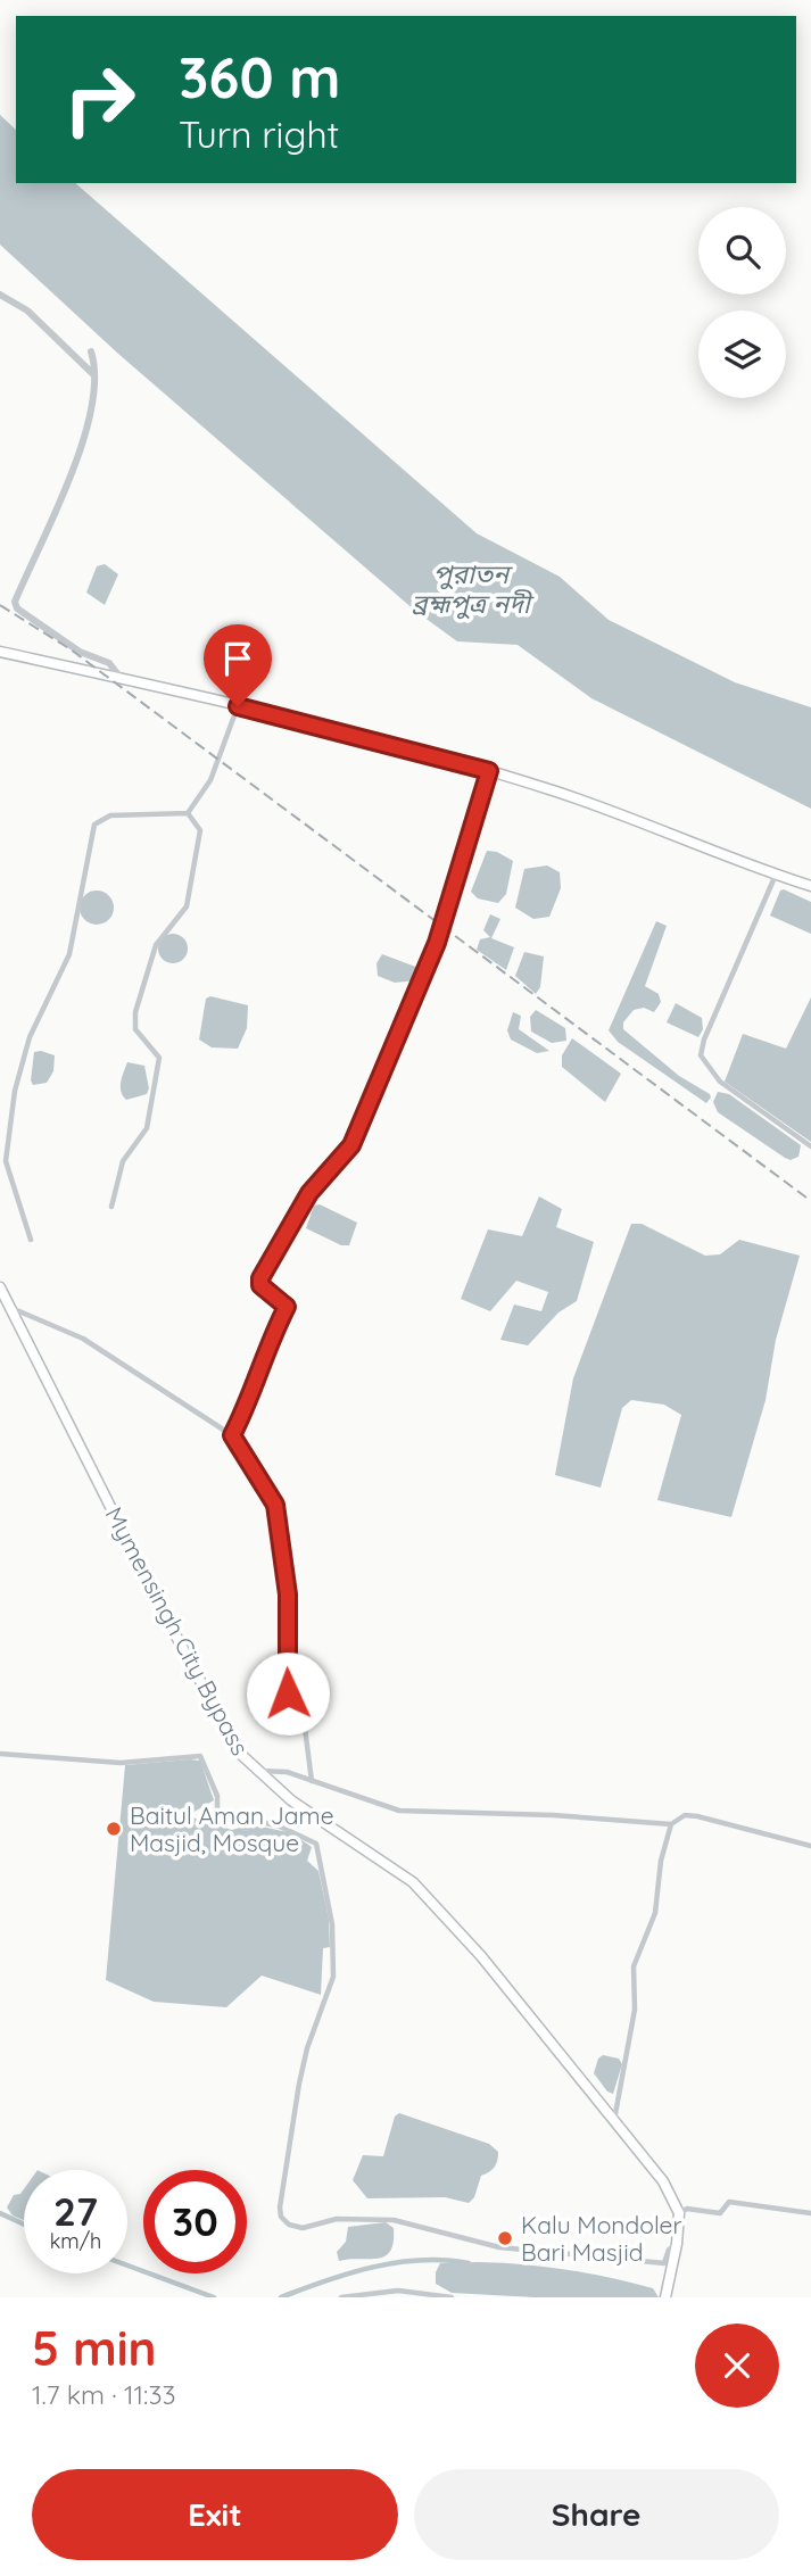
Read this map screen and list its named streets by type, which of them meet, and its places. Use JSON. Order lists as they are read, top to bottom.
{
  "streets": {
    "highway": ["Mymensingh City Bypass"]
  },
  "water": ["পুরাতন ব্রহ্মপুত্র নদী"],
  "places": ["Baitul Aman Jame Masjid, Mosque", "Kalu Mondoler Bari Masjid"],
  "page": {
    "turn": ["360 m", "Turn right"],
    "speed": "27 km/h",
    "limit": "30",
    "heading": ["5 min", "1.7 km · 11:33"],
    "buttons": ["Exit", "Share"]
  }
}
